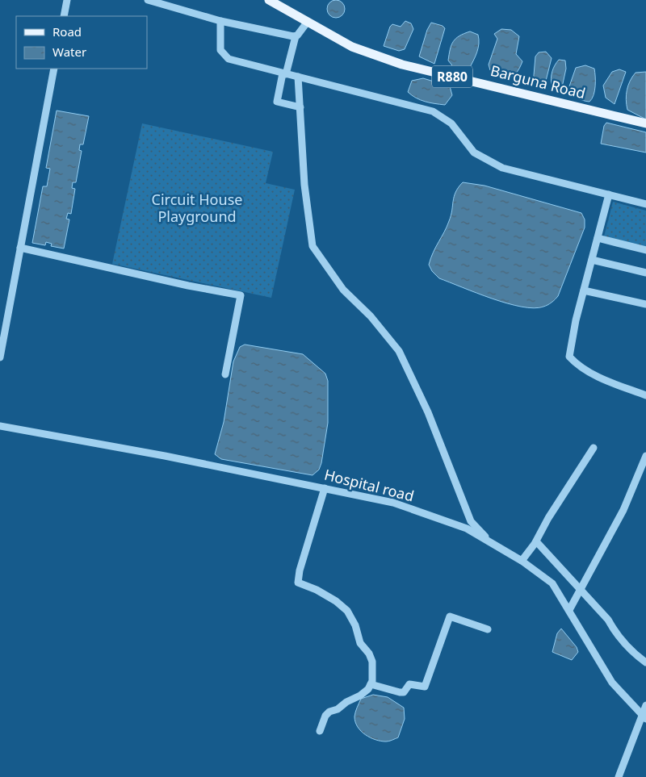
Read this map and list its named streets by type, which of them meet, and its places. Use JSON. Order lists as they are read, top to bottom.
{
  "streets": {
    "main road": ["R880", "Barguna Road"],
    "street": ["Hospital road"]
  },
  "parks": ["Circuit House Playground"],
  "legend": ["Road", "Water"]
}
